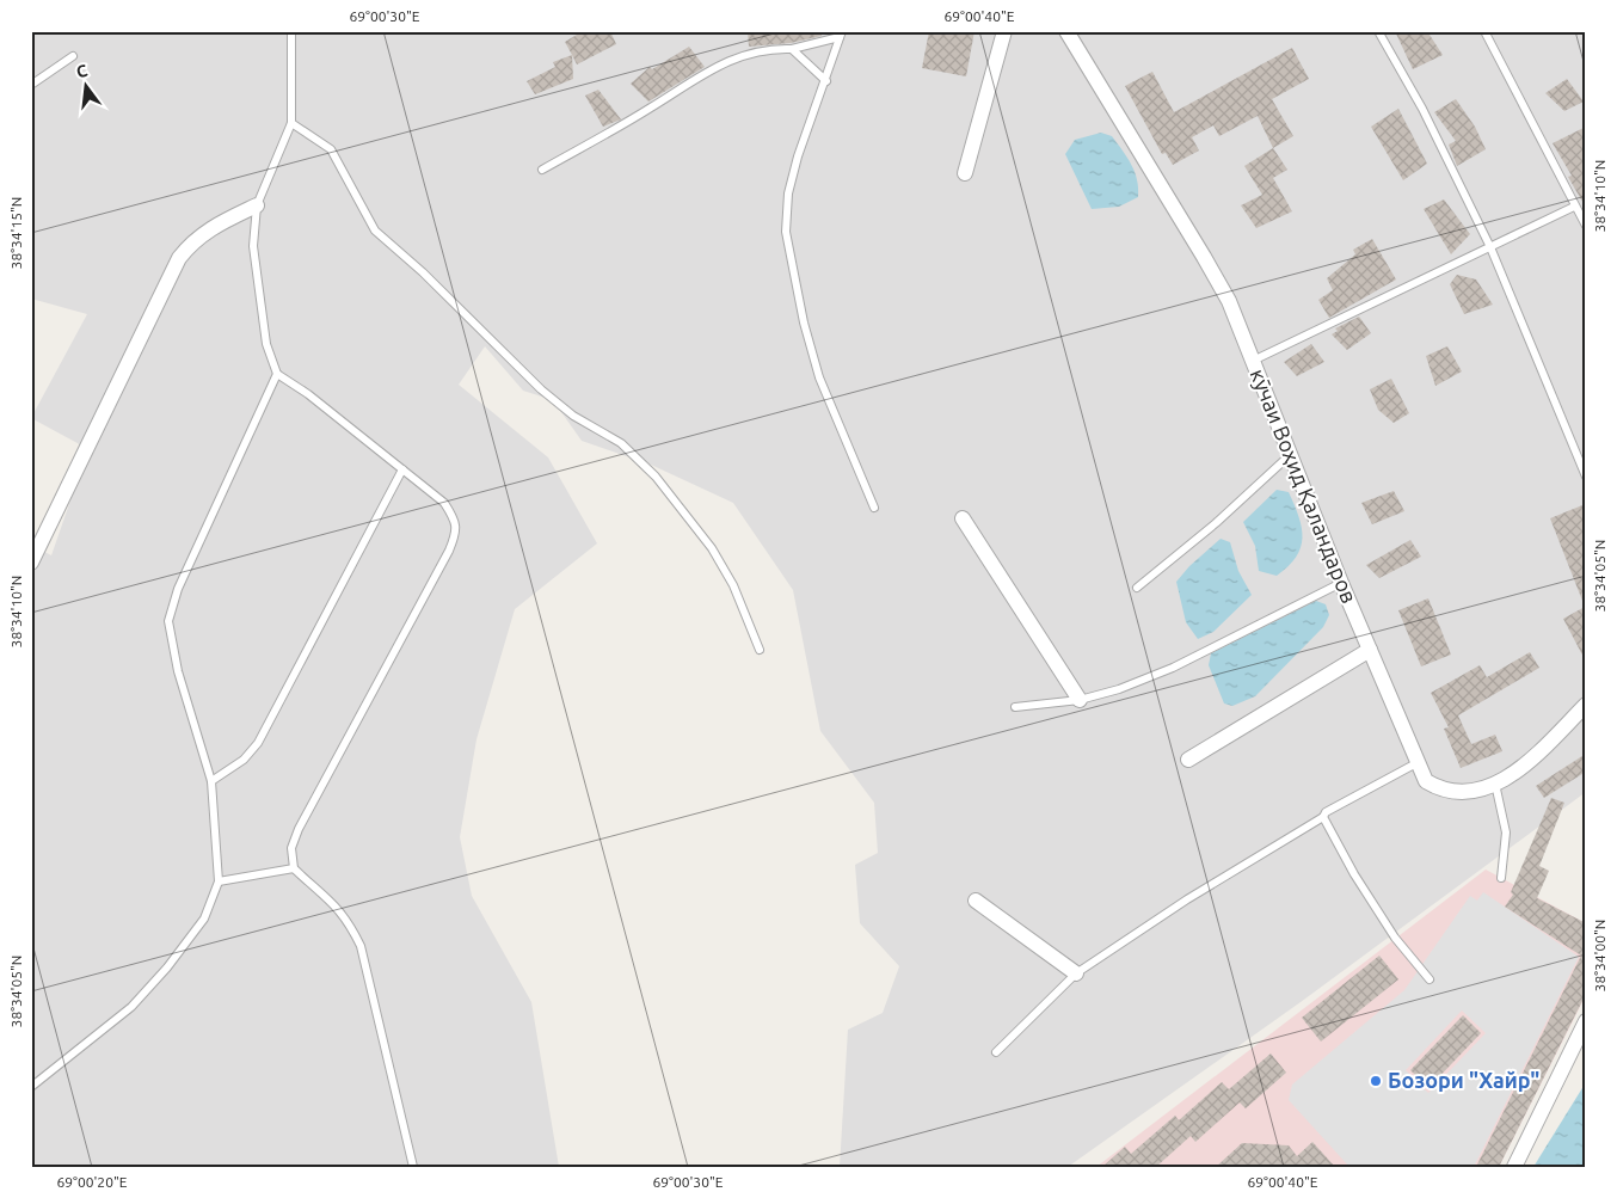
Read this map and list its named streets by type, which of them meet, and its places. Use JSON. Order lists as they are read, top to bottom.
{
  "streets": {
    "street": ["кӯчаи Воҳид Қаландаров"]
  },
  "places": ["Бозори \"Хайр\""],
  "north": "top",
  "coordinates": [
    "69°00'30\"E",
    "69°00'40\"E",
    "38°34'10\"N",
    "38°34'15\"N",
    "38°34'05\"N",
    "38°34'00\"N",
    "69°00'20\"E"
  ]
}
